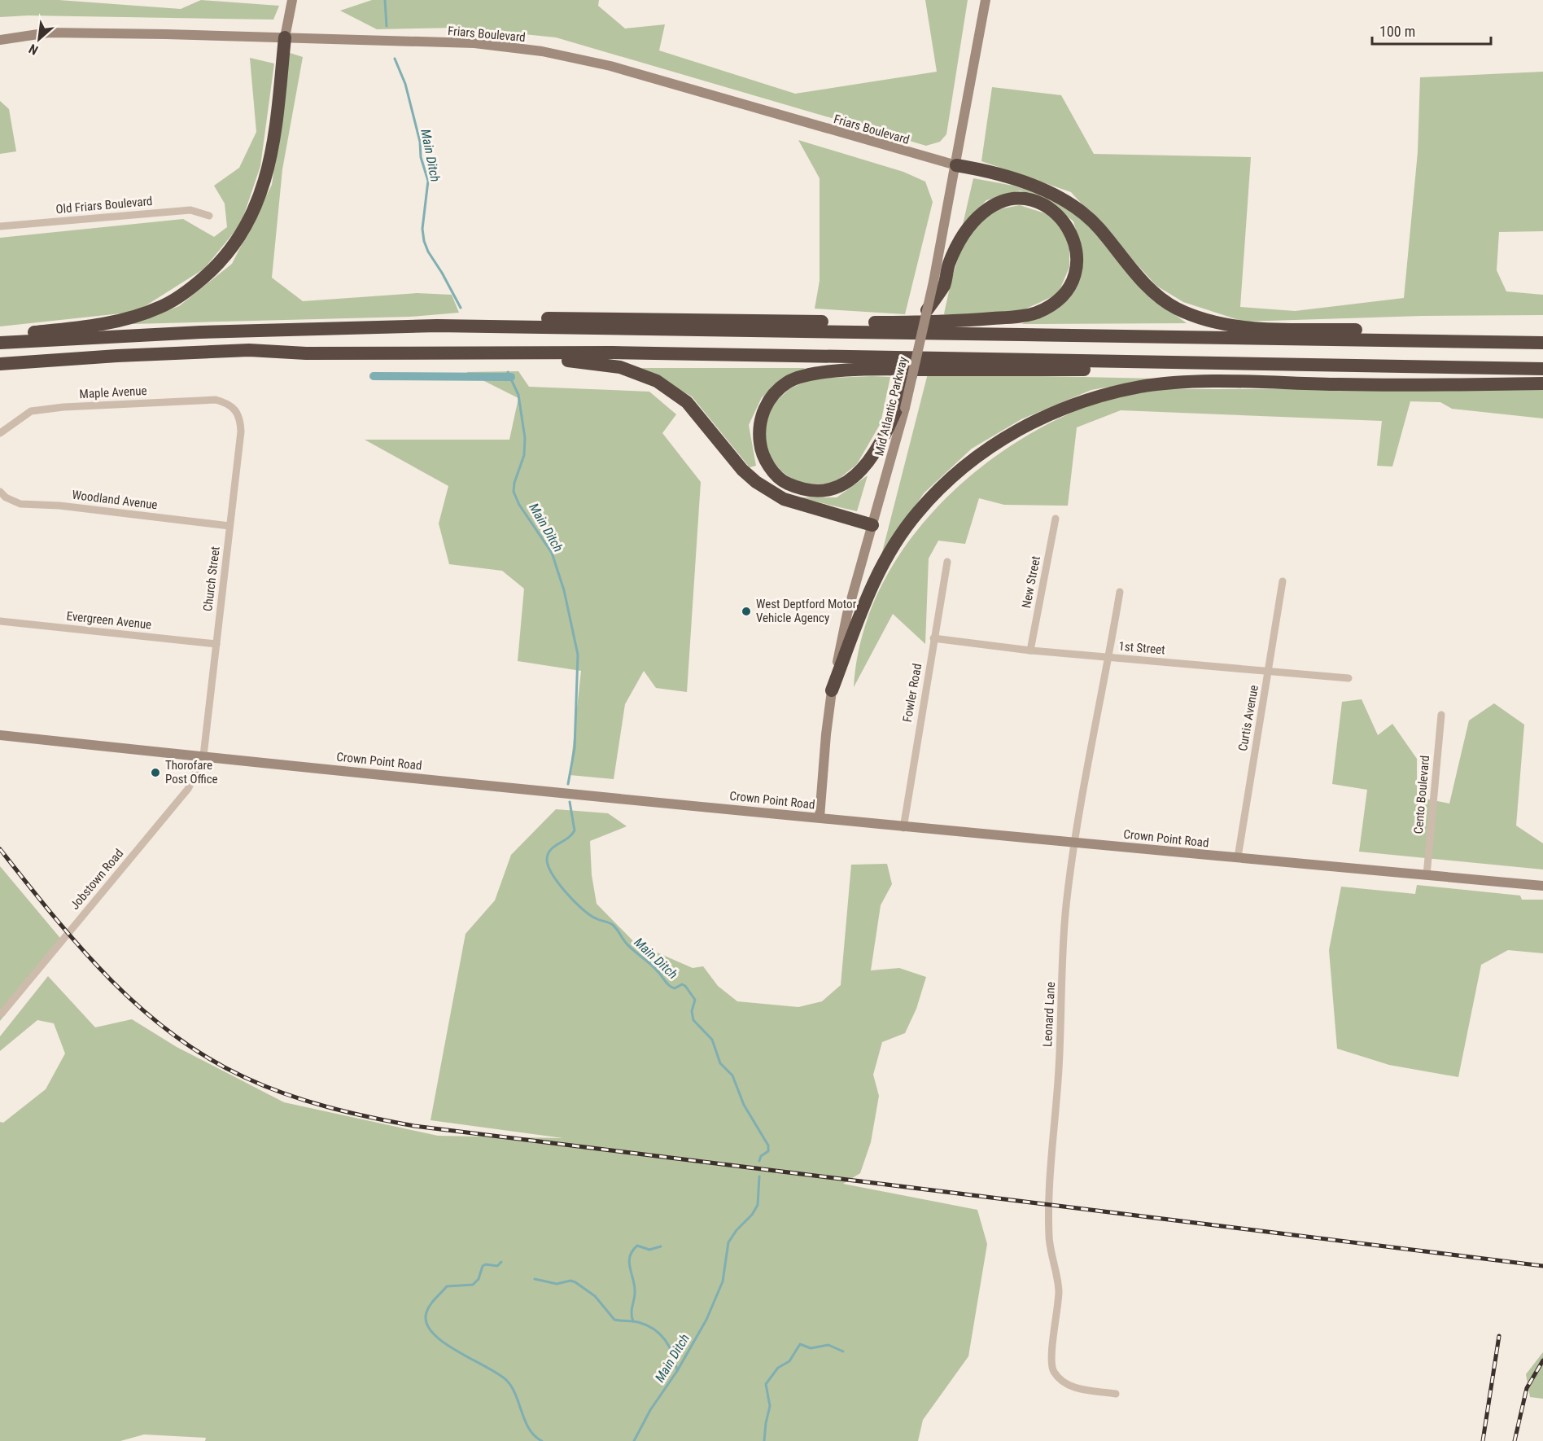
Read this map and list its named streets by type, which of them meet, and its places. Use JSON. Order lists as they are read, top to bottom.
{
  "streets": {
    "main road": ["Friars Boulevard", "Mid Atlantic Parkway", "Crown Point Road"],
    "street": [
      "Old Friars Boulevard",
      "Maple Avenue",
      "Woodland Avenue",
      "Church Street",
      "New Street",
      "Evergreen Avenue",
      "1st Street",
      "Fowler Road",
      "Curtis Avenue",
      "Cento Boulevard",
      "Jobstown Road",
      "Leonard Lane"
    ]
  },
  "crossings": [
    ["Maple Avenue", "Church Street"],
    ["Mid Atlantic Parkway", "Crown Point Road"],
    ["Woodland Avenue", "Church Street"],
    ["Church Street", "Evergreen Avenue"],
    ["Church Street", "Crown Point Road"],
    ["Church Street", "Jobstown Road"],
    ["New Street", "1st Street"],
    ["1st Street", "Fowler Road"],
    ["1st Street", "Curtis Avenue"],
    ["1st Street", "Leonard Lane"],
    ["Fowler Road", "Crown Point Road"],
    ["Curtis Avenue", "Crown Point Road"],
    ["Crown Point Road", "Cento Boulevard"],
    ["Crown Point Road", "Jobstown Road"],
    ["Crown Point Road", "Leonard Lane"]
  ],
  "water": ["Main Ditch"],
  "places": ["West Deptford Motor Vehicle Agency", "Thorofare Post Office"],
  "scale_bar": "100 m",
  "north": "bottom left"
}
